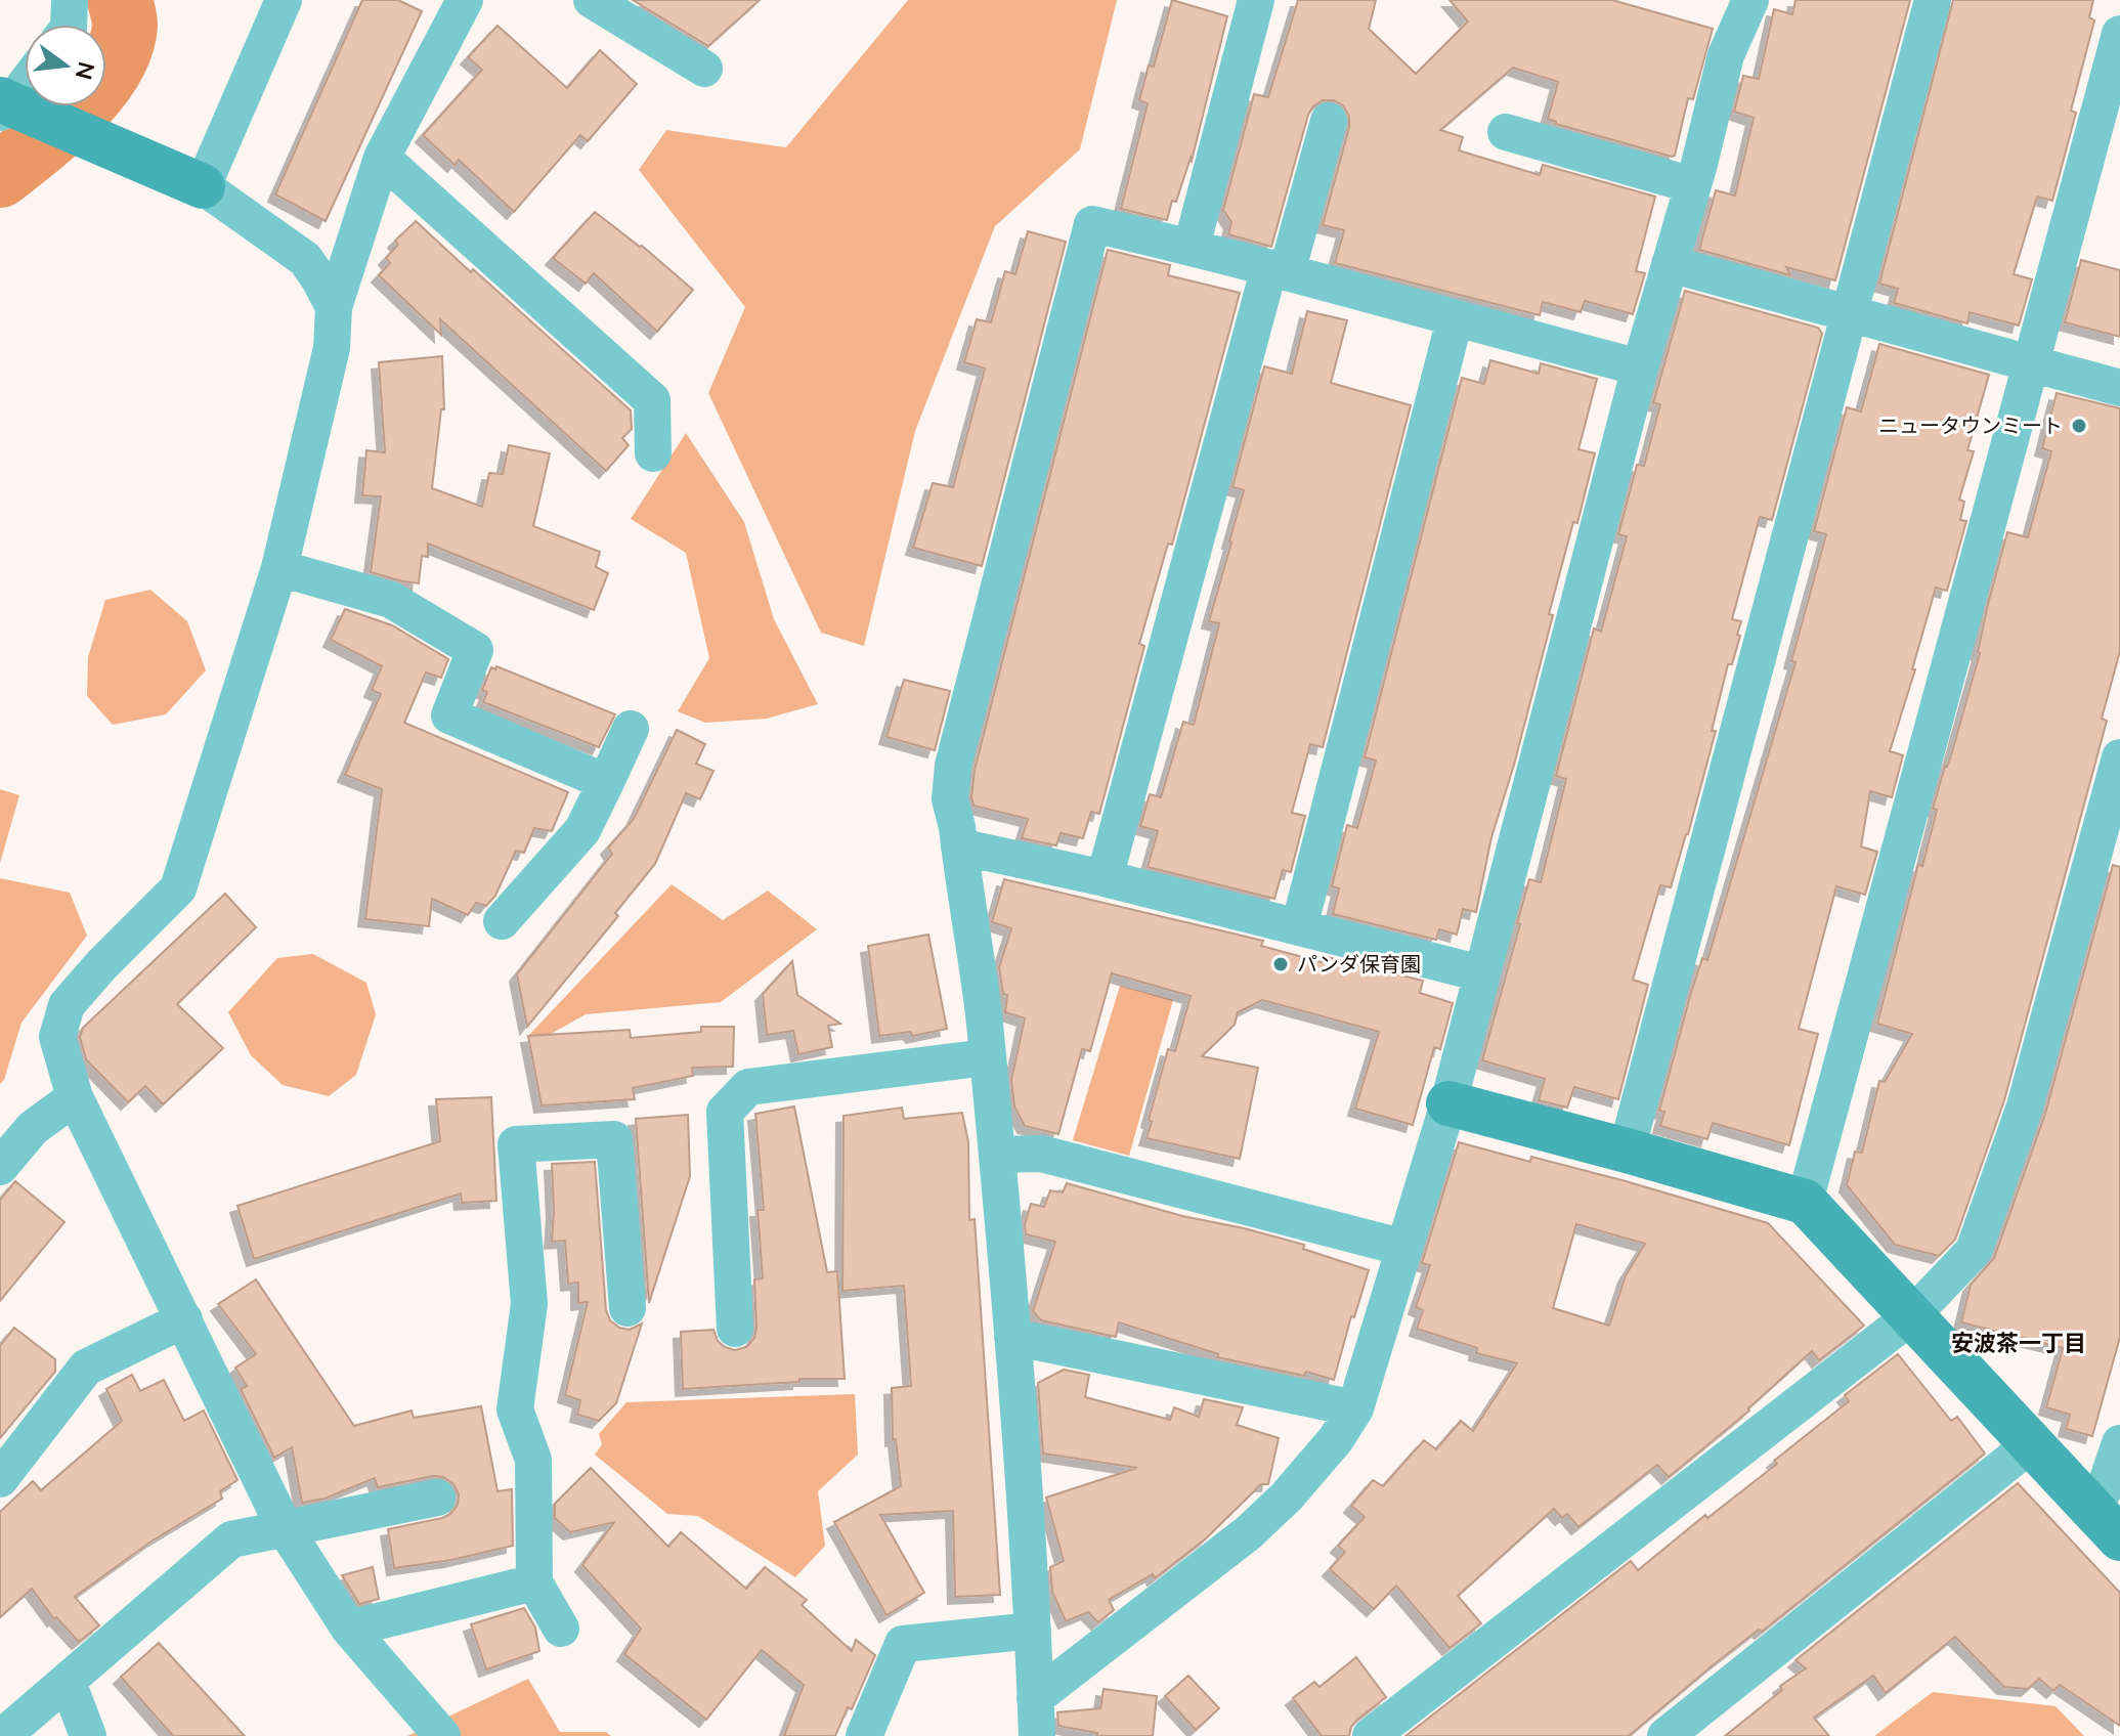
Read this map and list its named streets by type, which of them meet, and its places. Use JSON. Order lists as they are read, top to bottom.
{
  "districts": ["安波茶一丁目"],
  "places": ["ニュータウンミート", "パンダ保育園"],
  "north": "right"
}
